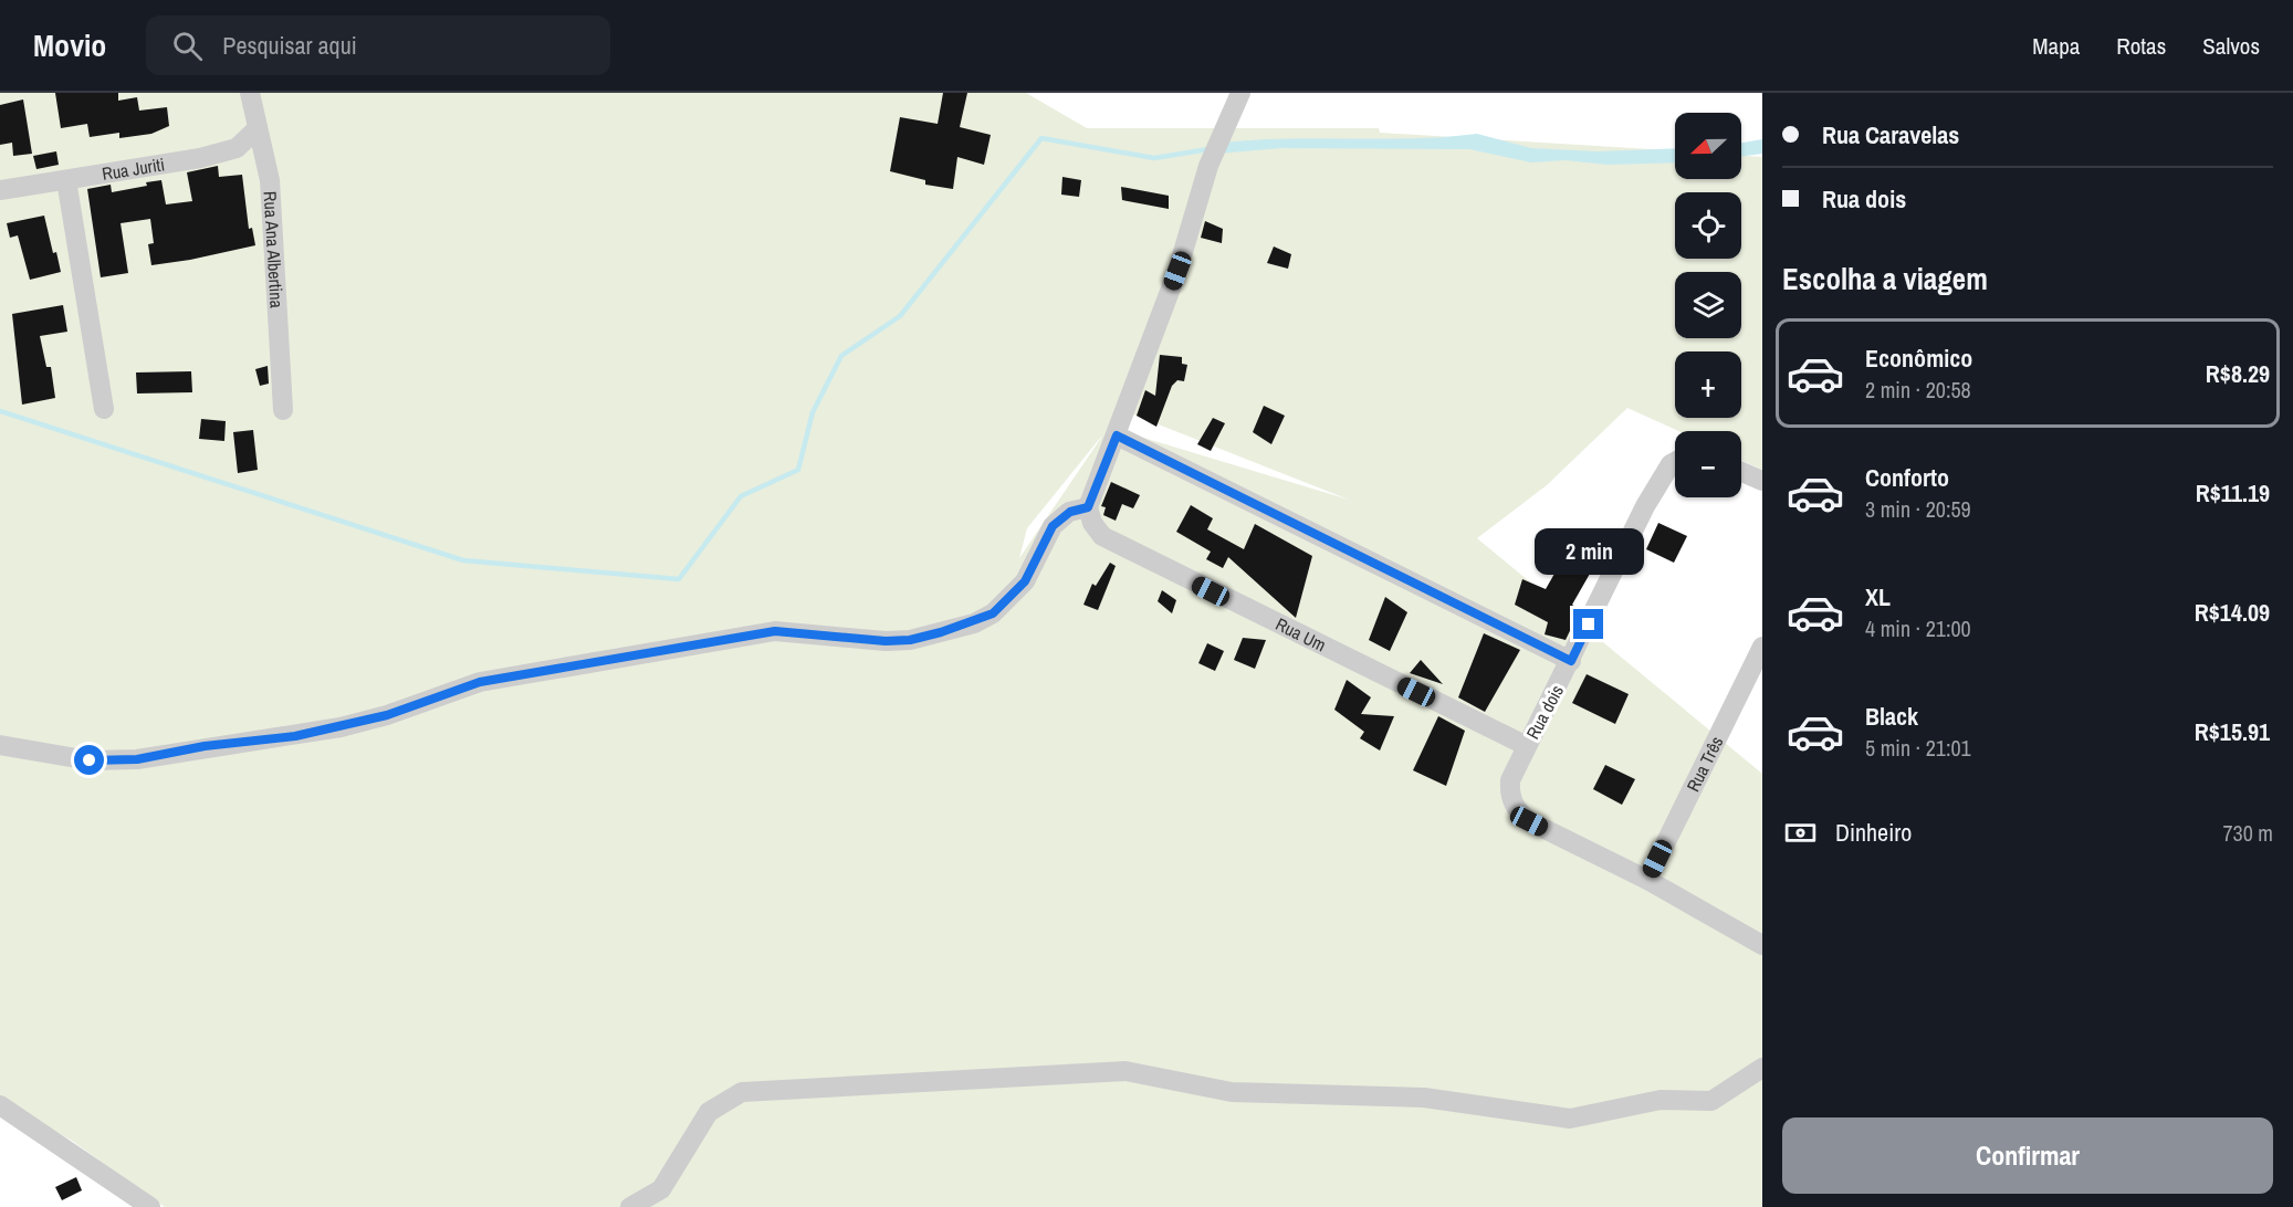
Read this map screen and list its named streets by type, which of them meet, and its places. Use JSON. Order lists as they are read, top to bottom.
{
  "streets": {
    "street": [
      "Rua Juriti",
      "Rua Ana Albertina",
      "Rua Um",
      "Rua dois",
      "Rua Três"
    ]
  },
  "crossings": [
    ["Rua Juriti", "Rua Ana Albertina"],
    ["Rua Um", "Rua dois"],
    ["Rua dois", "Rua Três"]
  ],
  "north": "left",
  "page": {
    "header": "Movio",
    "search": "Pesquisar aqui",
    "nav": ["Mapa", "Rotas", "Salvos"],
    "banner": ["Rua Caravelas", "Rua dois"],
    "map_buttons": ["+", "−"],
    "heading": "Escolha a viagem",
    "list": [
      {
        "name": "Econômico",
        "note": "2 min · 20:58",
        "value": "R$8.29"
      },
      {
        "name": "Conforto",
        "note": "3 min · 20:59",
        "value": "R$11.19"
      },
      {
        "name": "XL",
        "note": "4 min · 21:00",
        "value": "R$14.09"
      },
      {
        "name": "Black",
        "note": "5 min · 21:01",
        "value": "R$15.91"
      }
    ],
    "bubble": "2 min",
    "pay": ["Dinheiro", "730 m"],
    "buttons": "Confirmar"
  }
}
